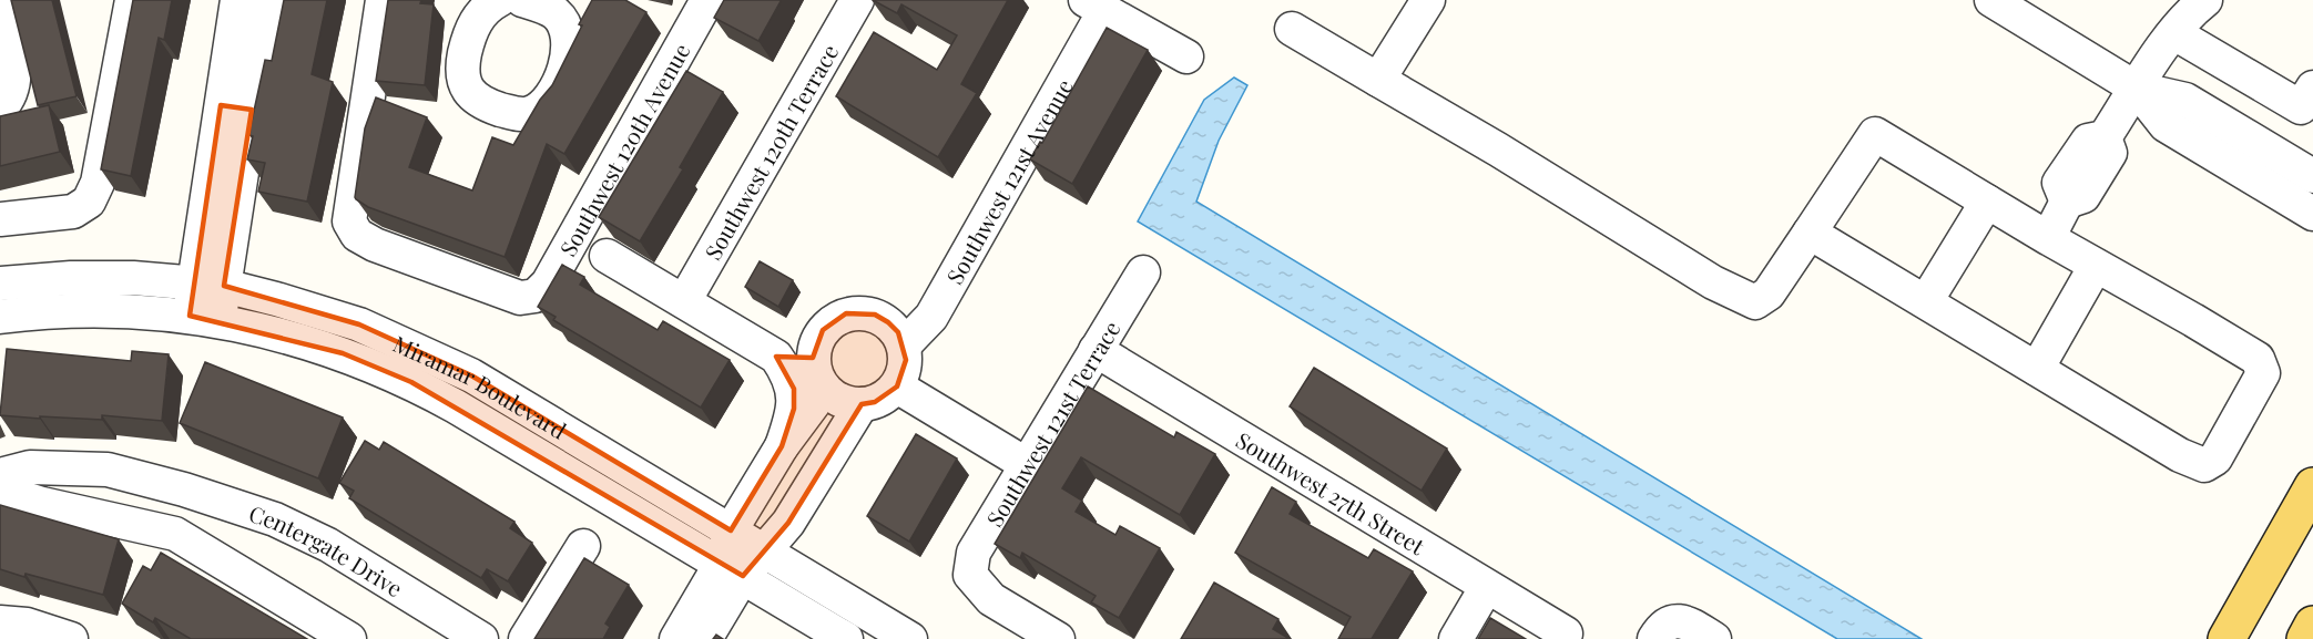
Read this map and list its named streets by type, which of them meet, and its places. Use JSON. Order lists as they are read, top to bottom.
{
  "streets": {
    "street": [
      "Southwest 120th Avenue",
      "Southwest 120th Terrace",
      "Southwest 121st Avenue",
      "Miramar Boulevard",
      "Southwest 121st Terrace",
      "Southwest 27th Street",
      "Centergate Drive"
    ]
  },
  "crossings": [
    ["Southwest 121st Terrace", "Southwest 27th Street"]
  ]
}
